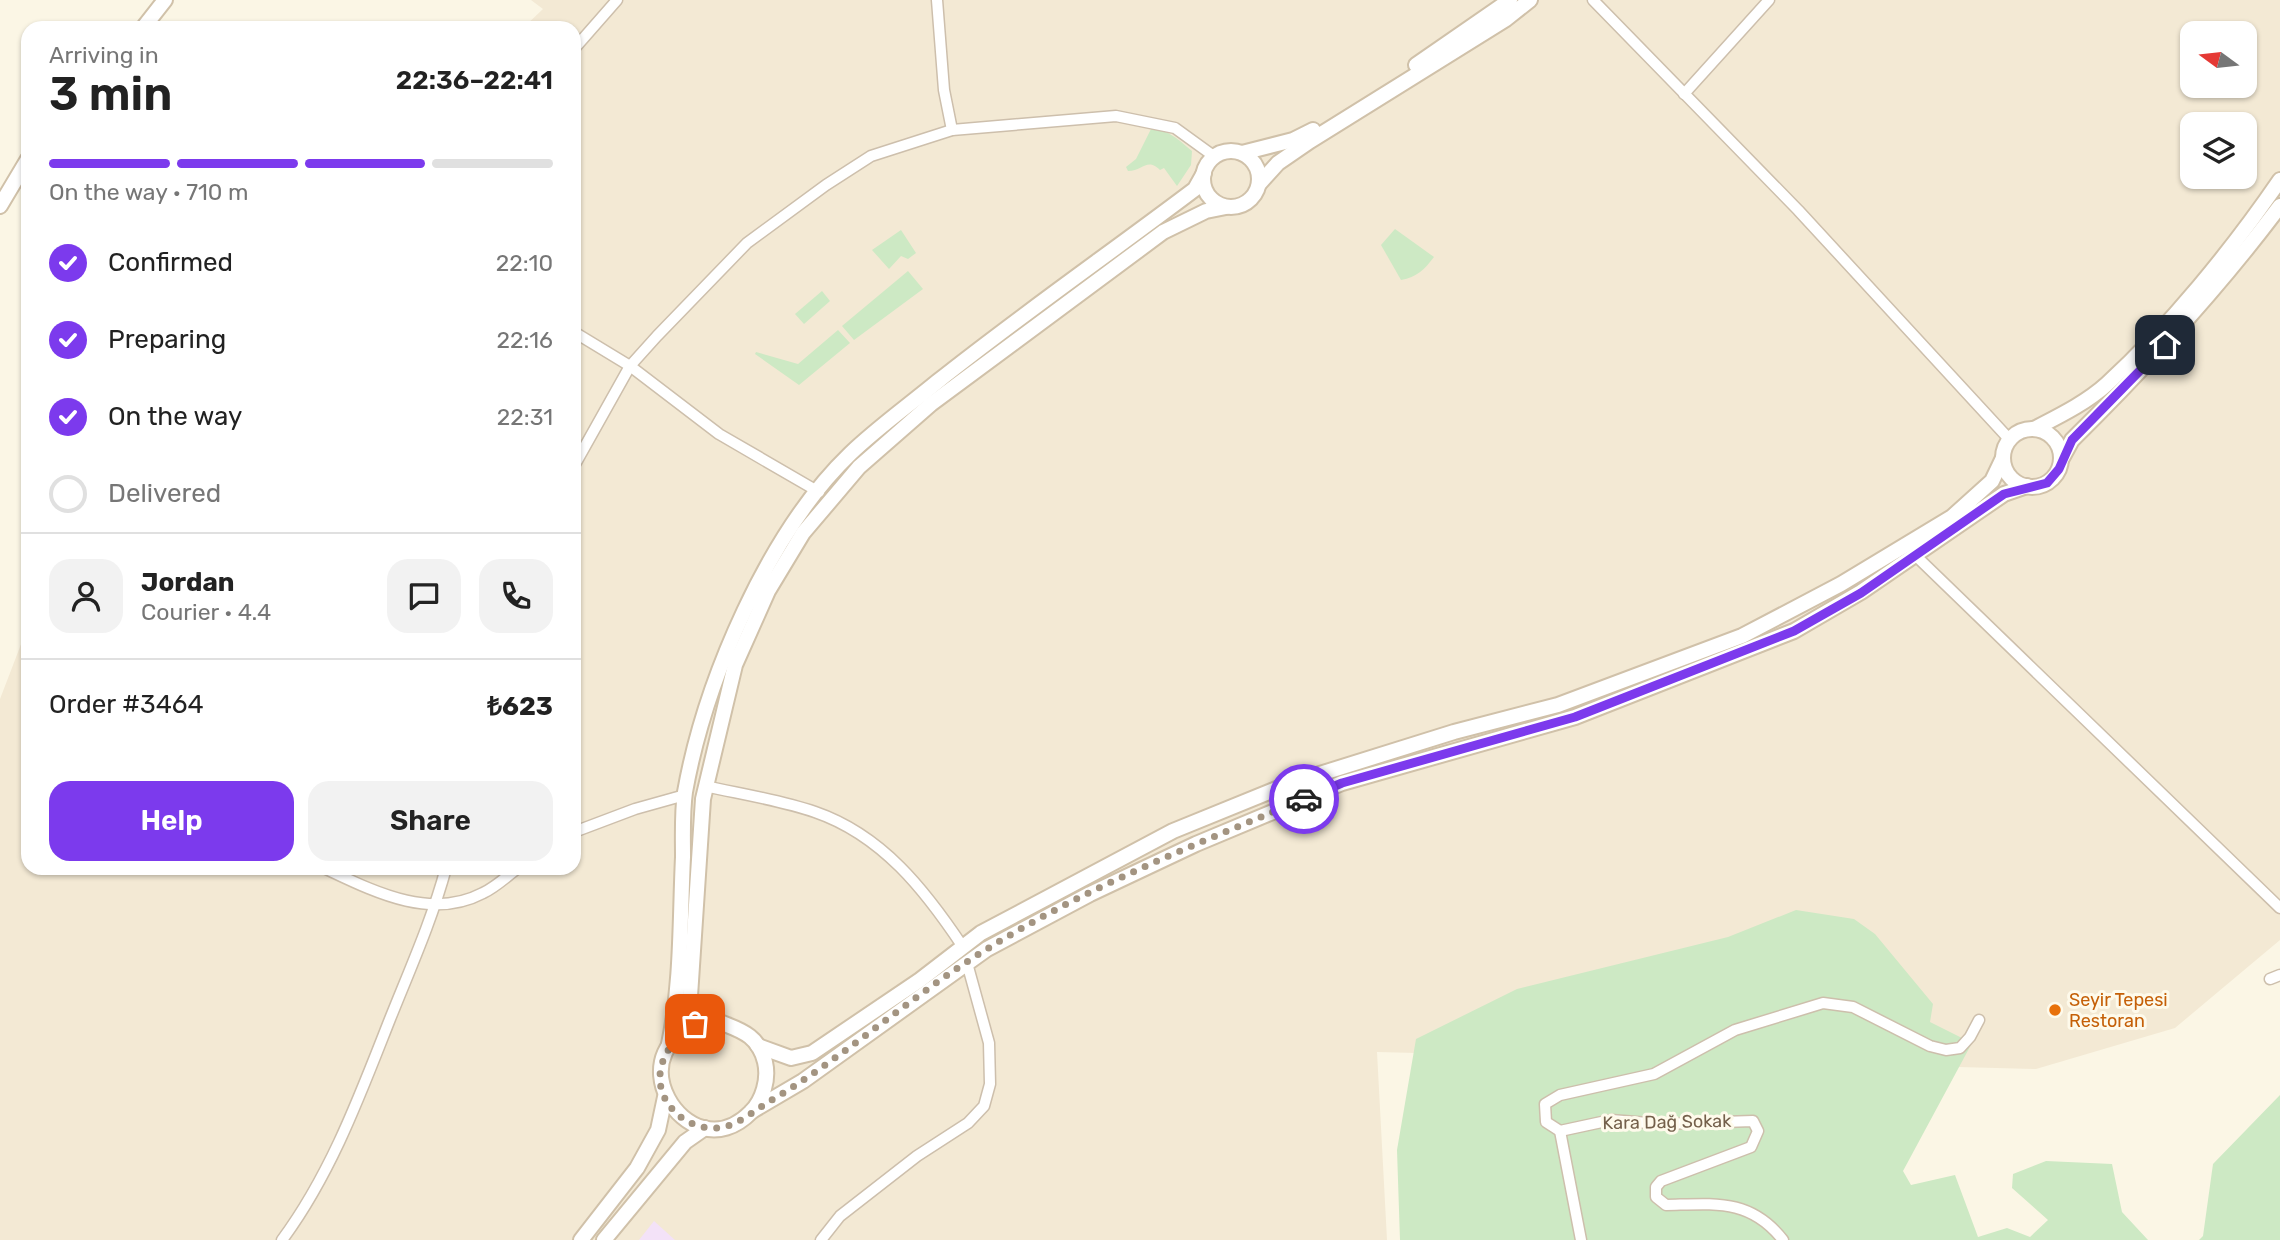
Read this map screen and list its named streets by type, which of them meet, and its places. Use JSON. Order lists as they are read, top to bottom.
{
  "streets": {
    "street": ["Kara Dağ Sokak"]
  },
  "places": ["Seyir Tepesi Restoran"],
  "north": "left",
  "page": {
    "heading": ["3 min", "Arriving in", "22:36–22:41"],
    "panel": [
      "Jordan",
      "Courier · 4.4",
      "Order #3464",
      "₺623"
    ],
    "bar": "On the way · 710 m",
    "list": [
      ["Confirmed", "22:10"],
      ["Preparing", "22:16"],
      ["On the way", "22:31"],
      "Delivered"
    ],
    "buttons": ["Help", "Share"]
  }
}
